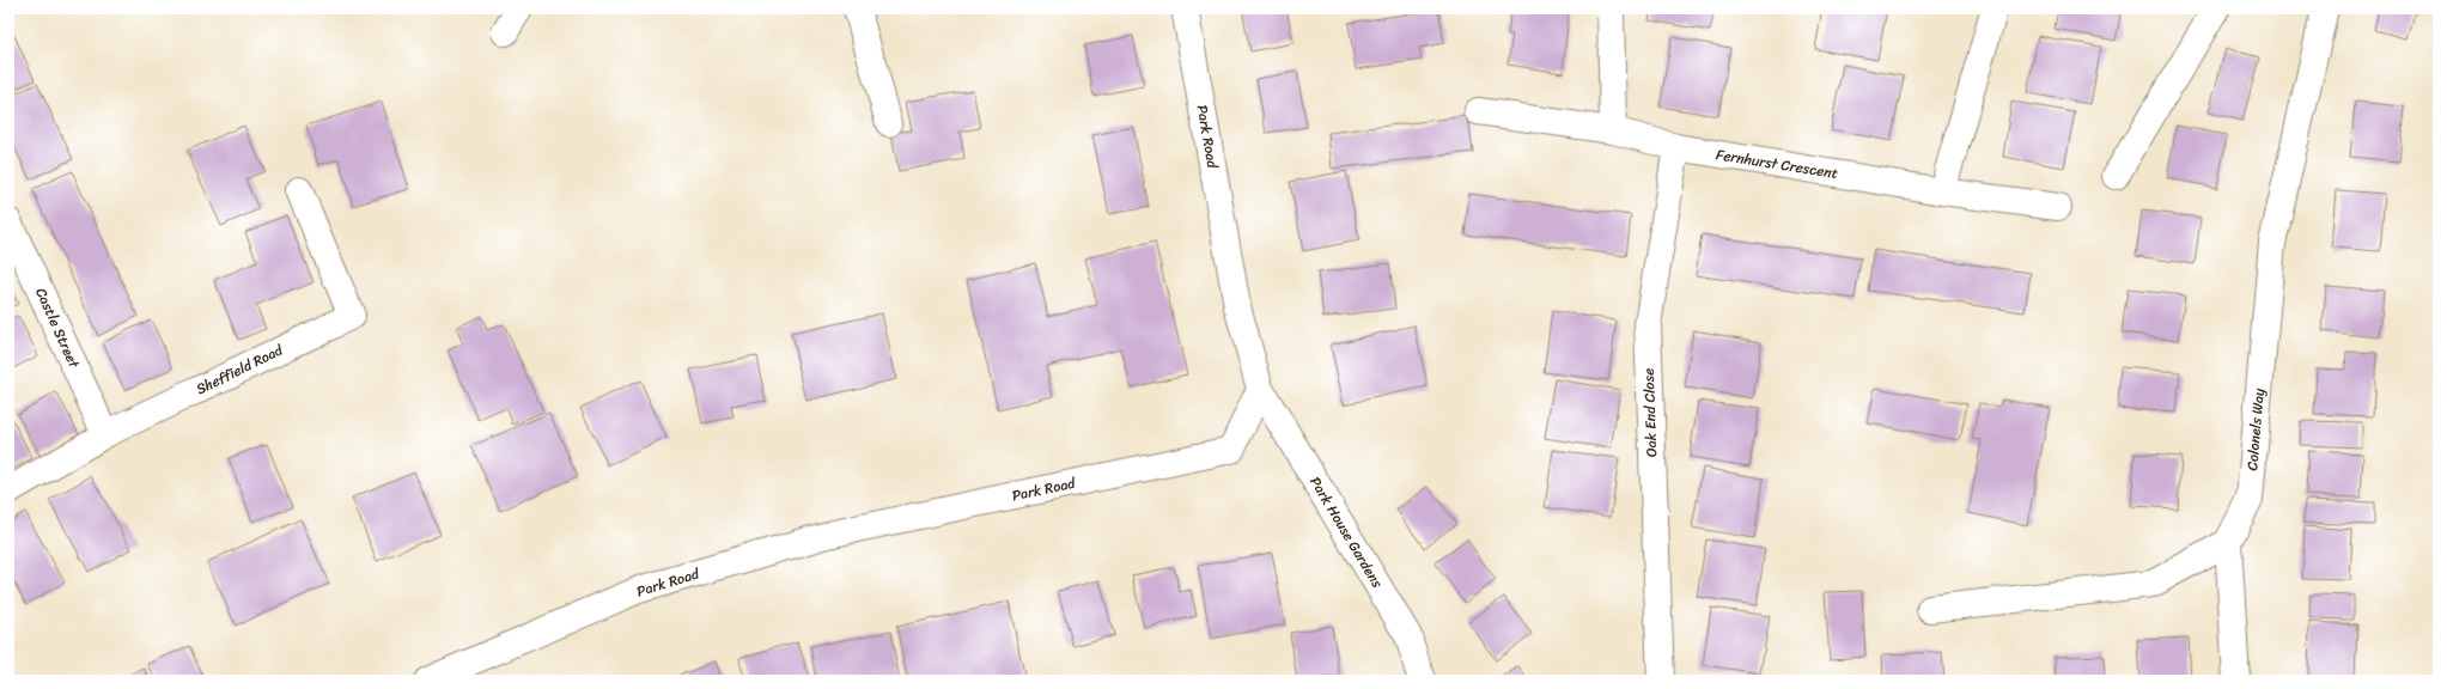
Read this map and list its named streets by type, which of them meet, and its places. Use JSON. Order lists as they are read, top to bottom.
{
  "streets": {
    "street": [
      "Park Road",
      "Fernhurst Crescent",
      "Castle Street",
      "Sheffield Road",
      "Oak End Close",
      "Colonels Way",
      "Park House Gardens"
    ]
  },
  "crossings": [
    ["Park Road", "Park House Gardens"],
    ["Fernhurst Crescent", "Oak End Close"],
    ["Castle Street", "Sheffield Road"]
  ]
}
